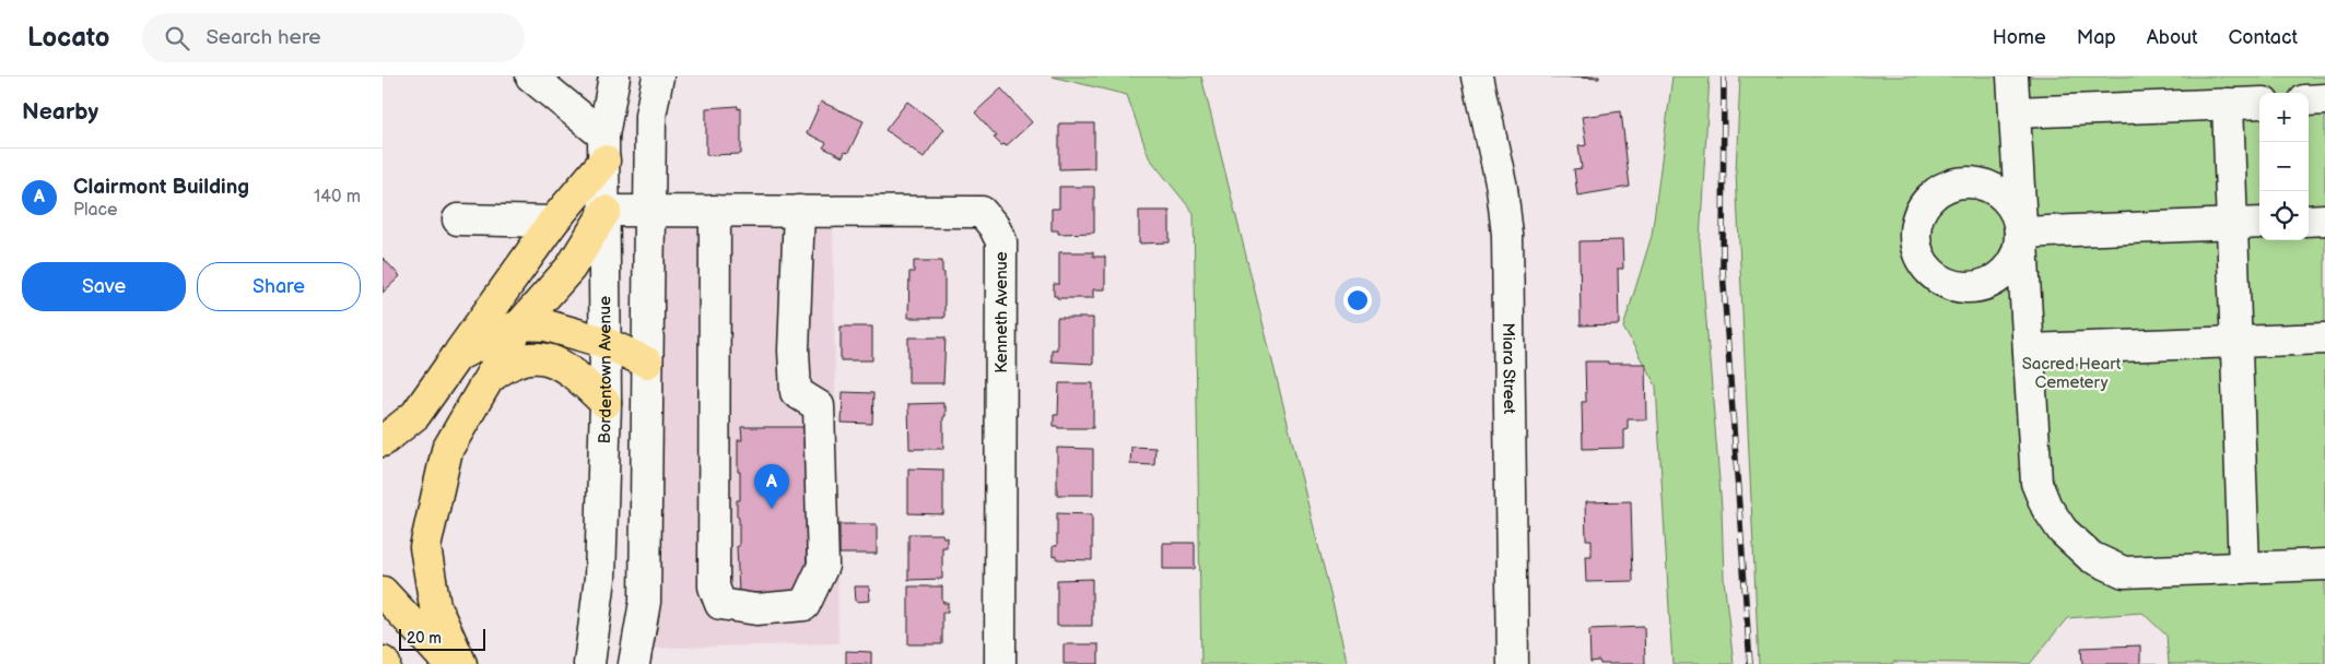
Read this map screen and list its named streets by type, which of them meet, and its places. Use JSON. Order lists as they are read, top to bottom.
{
  "streets": {
    "street": ["Kenneth Avenue", "Miara Street", "Bordentown Avenue"]
  },
  "crossings": [
    ["Kenneth Avenue", "Bordentown Avenue"]
  ],
  "parks": ["Sacred Heart Cemetery"],
  "scale_bar": "20 m",
  "page": {
    "header": "Locato",
    "search": "Search here",
    "nav": [
      "Home",
      "Map",
      "About",
      "Contact"
    ],
    "heading": "Nearby",
    "map_buttons": ["+", "−"],
    "list": [
      {
        "mark": "A",
        "name": "Clairmont Building",
        "note": "Place",
        "value": "140 m"
      }
    ],
    "buttons": ["Save", "Share"],
    "pins": "A",
    "scale": "20 m"
  }
}
